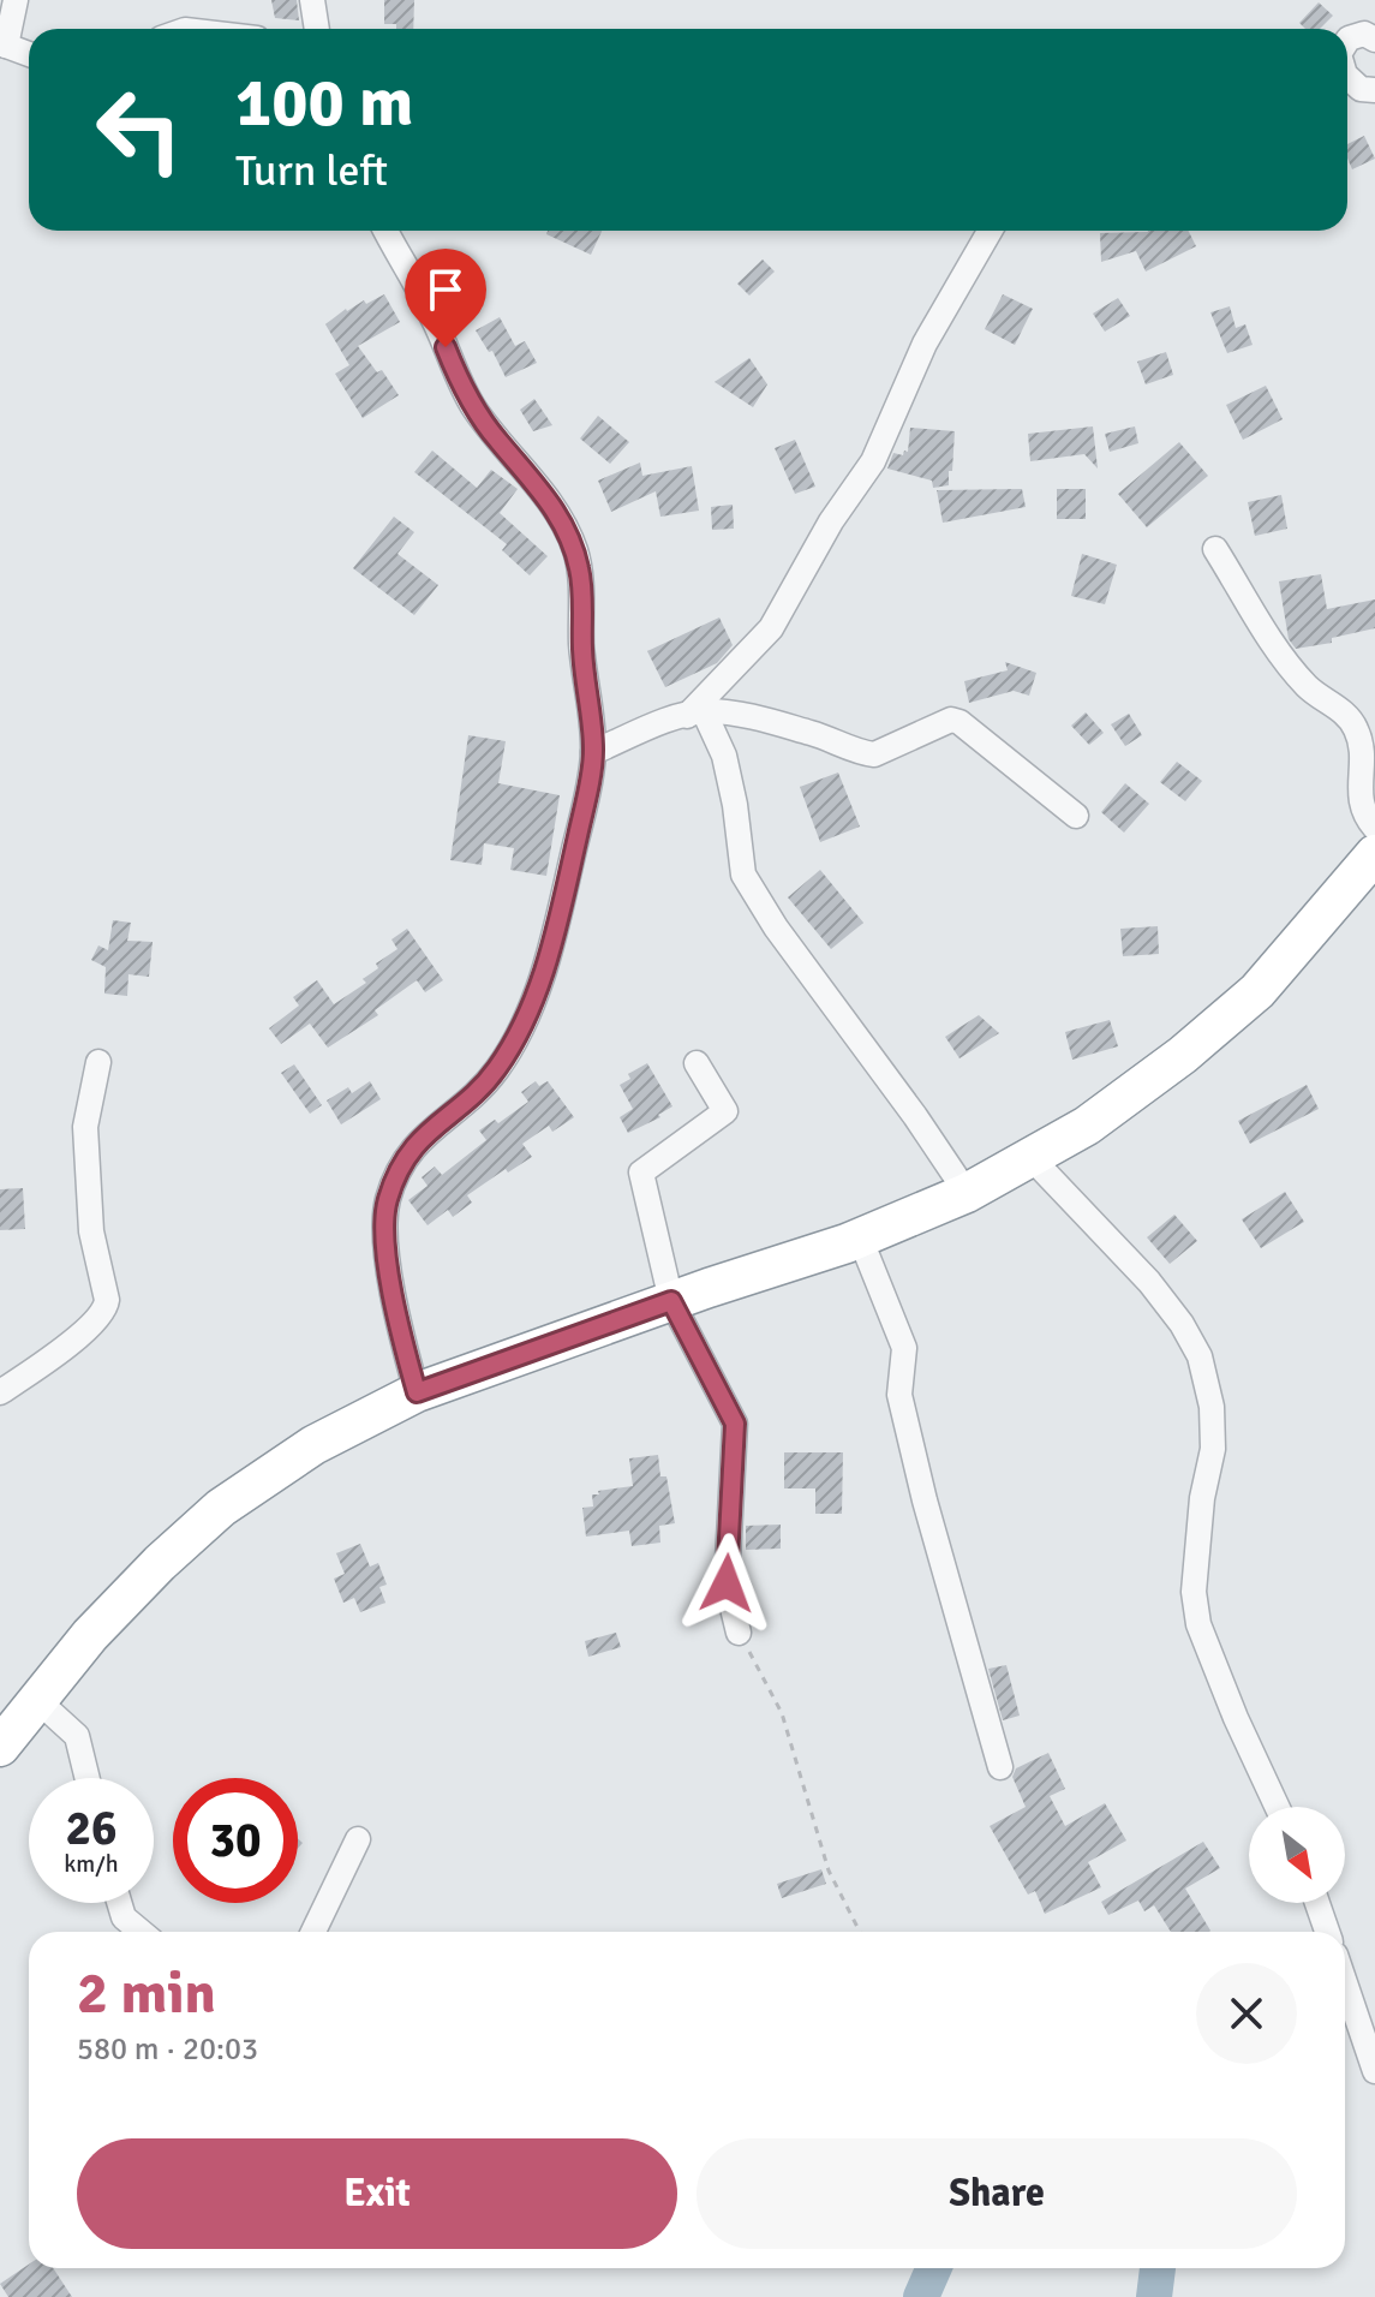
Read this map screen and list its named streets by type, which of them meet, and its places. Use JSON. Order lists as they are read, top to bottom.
{
  "north": "bottom right",
  "page": {
    "turn": ["100 m", "Turn left"],
    "speed": "26 km/h",
    "limit": "30",
    "heading": ["2 min", "580 m · 20:03"],
    "buttons": ["Exit", "Share"]
  }
}
